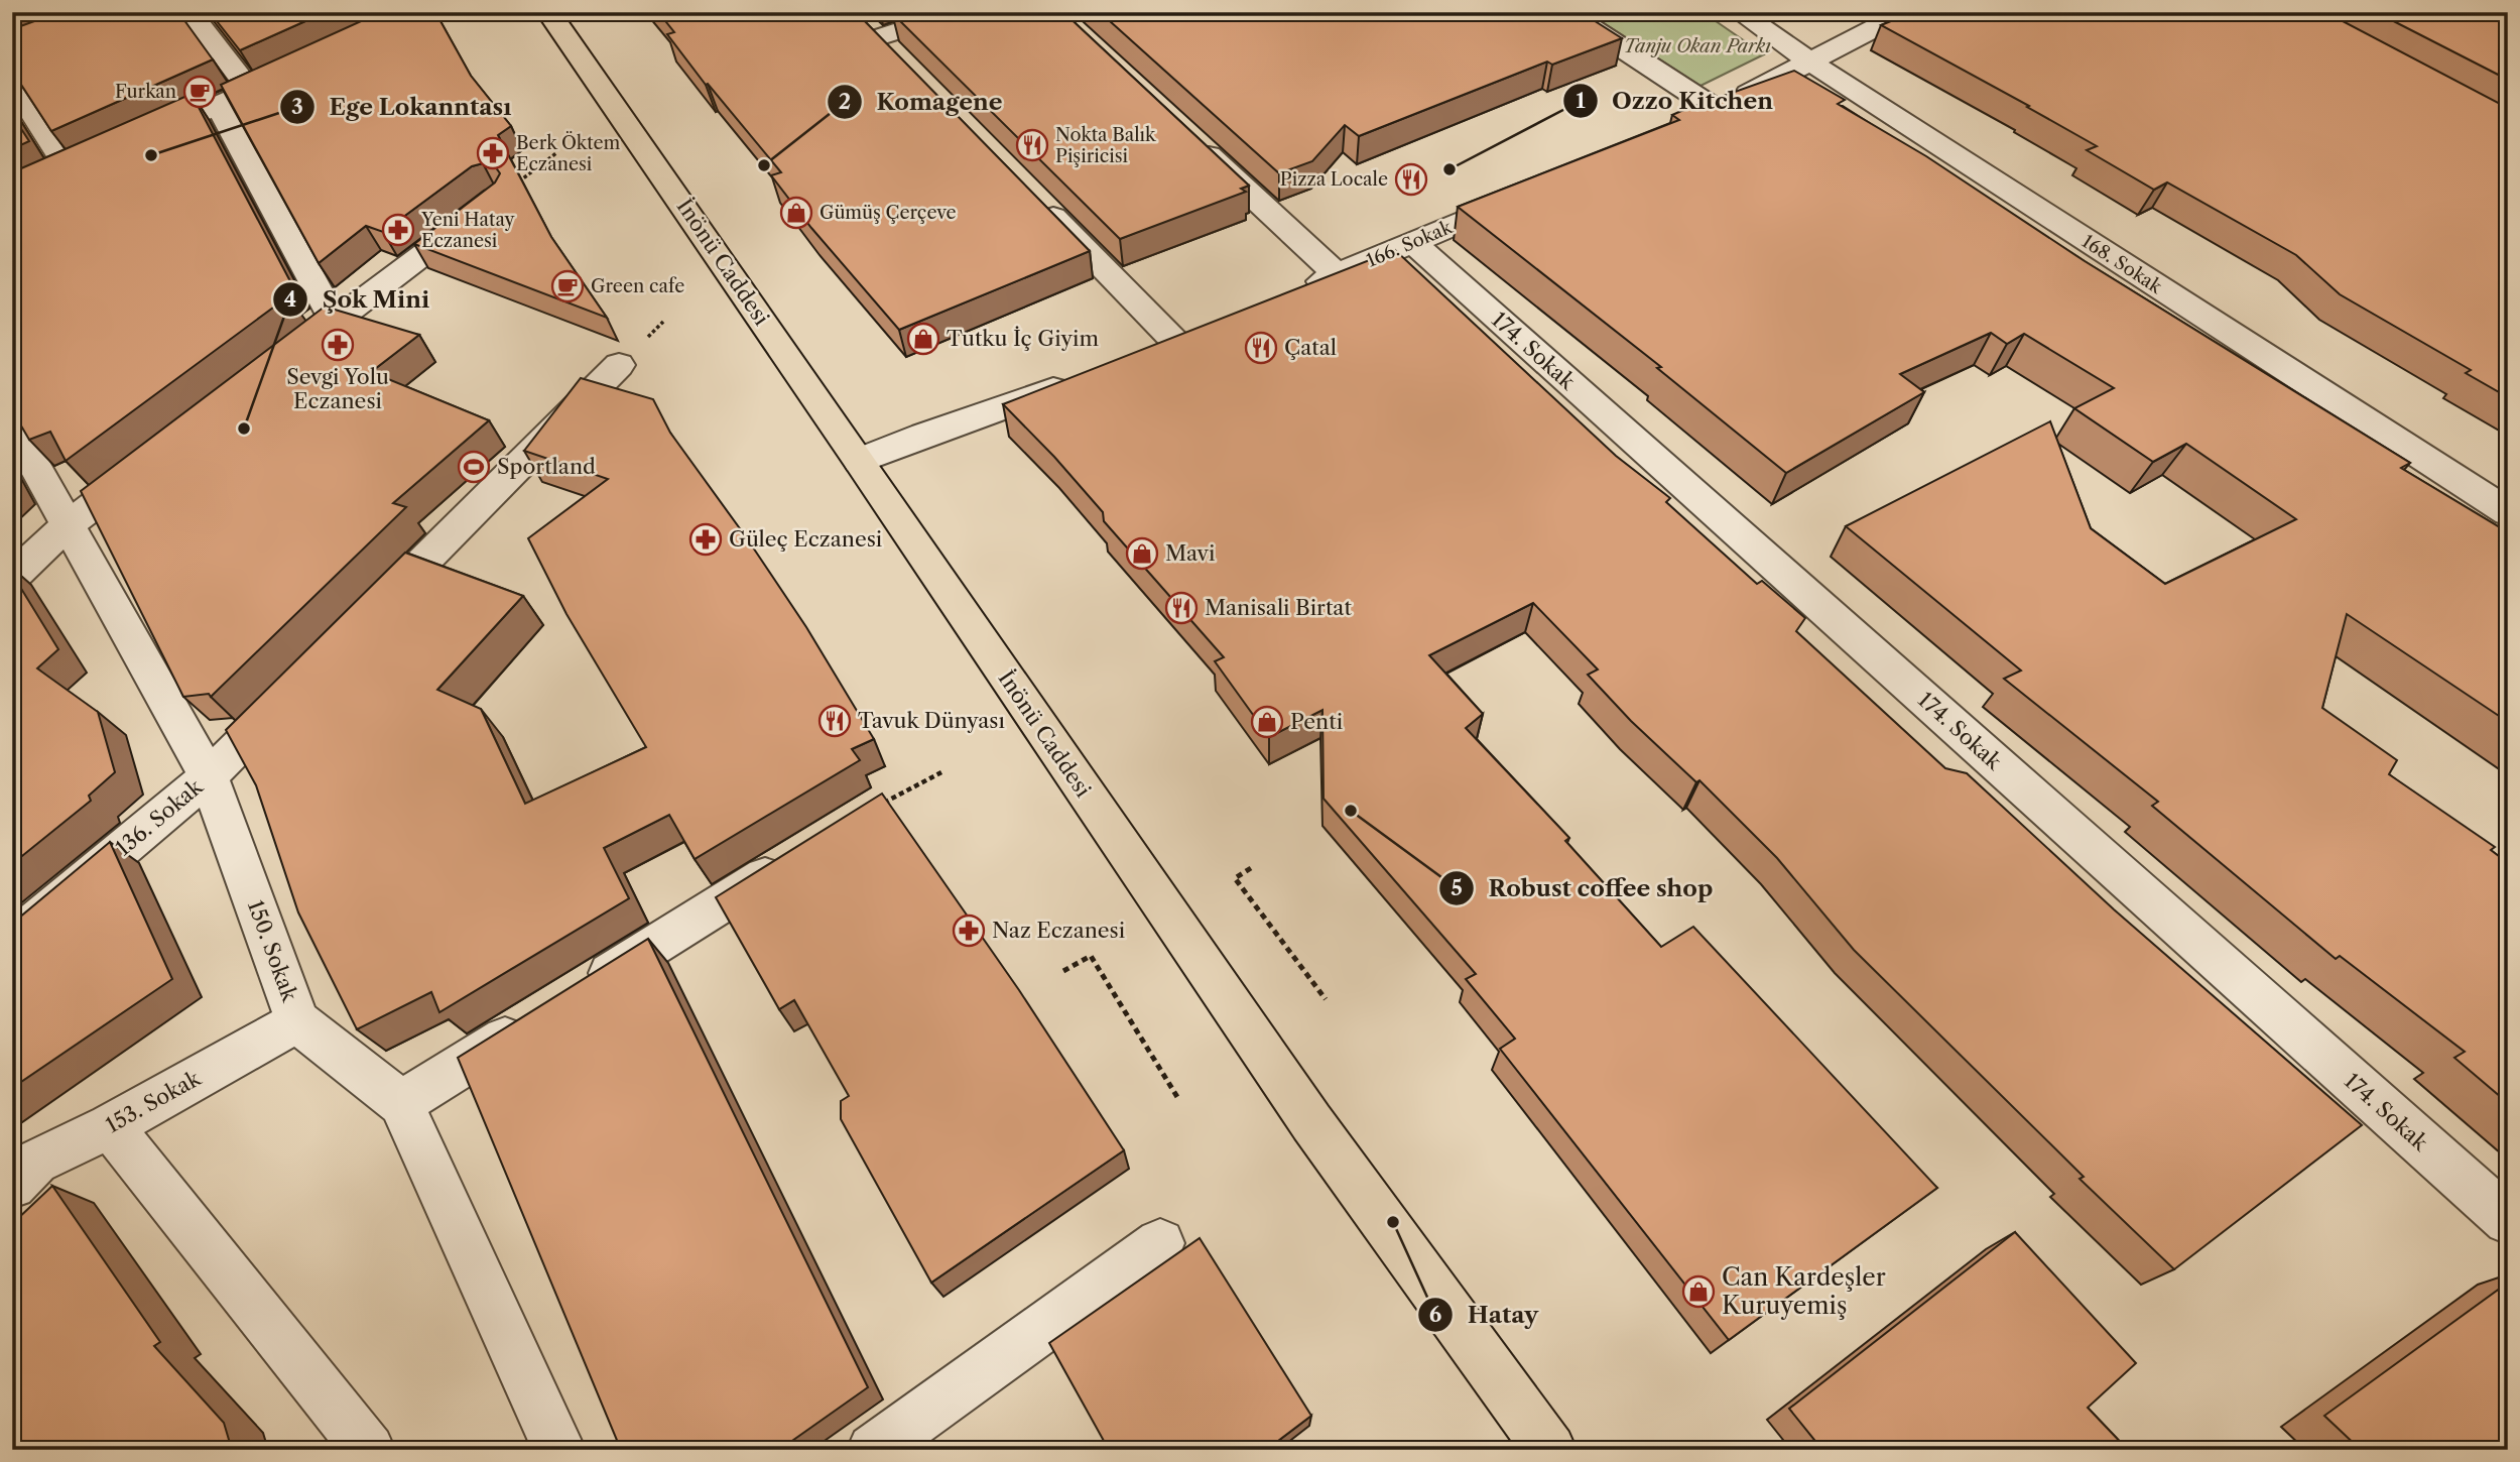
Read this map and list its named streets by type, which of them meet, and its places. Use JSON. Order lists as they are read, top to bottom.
{
  "streets": {
    "main road": ["İnönü Caddesi"],
    "street": [
      "166. Sokak",
      "168. Sokak",
      "174. Sokak",
      "136. Sokak",
      "150. Sokak",
      "153. Sokak"
    ]
  },
  "crossings": [
    ["166. Sokak", "174. Sokak"],
    ["136. Sokak", "150. Sokak"],
    ["150. Sokak", "153. Sokak"]
  ],
  "parks": ["Tanju Okan Parkı"],
  "places": {
    "cafe": ["Furkan", "Green cafe"],
    "restaurant": [
      "Nokta Balık Pişiricisi",
      "Pizza Locale",
      "Çatal",
      "Manisali Birtat",
      "Tavuk Dünyası"
    ],
    "pharmacy": [
      "Berk Öktem Eczanesi",
      "Yeni Hatay Eczanesi",
      "Sevgi Yolu Eczanesi",
      "Güleç Eczanesi",
      "Naz Eczanesi"
    ],
    "other": [
      "Ege Lokanntası",
      "Komagene",
      "Ozzo Kitchen",
      "Şok Mini",
      "Robust coffee shop",
      "Hatay"
    ],
    "shop": [
      "Gümüş Çerçeve",
      "Tutku İç Giyim",
      "Mavi",
      "Penti",
      "Can Kardeşler Kuruyemiş"
    ],
    "sports": ["Sportland"]
  }
}
